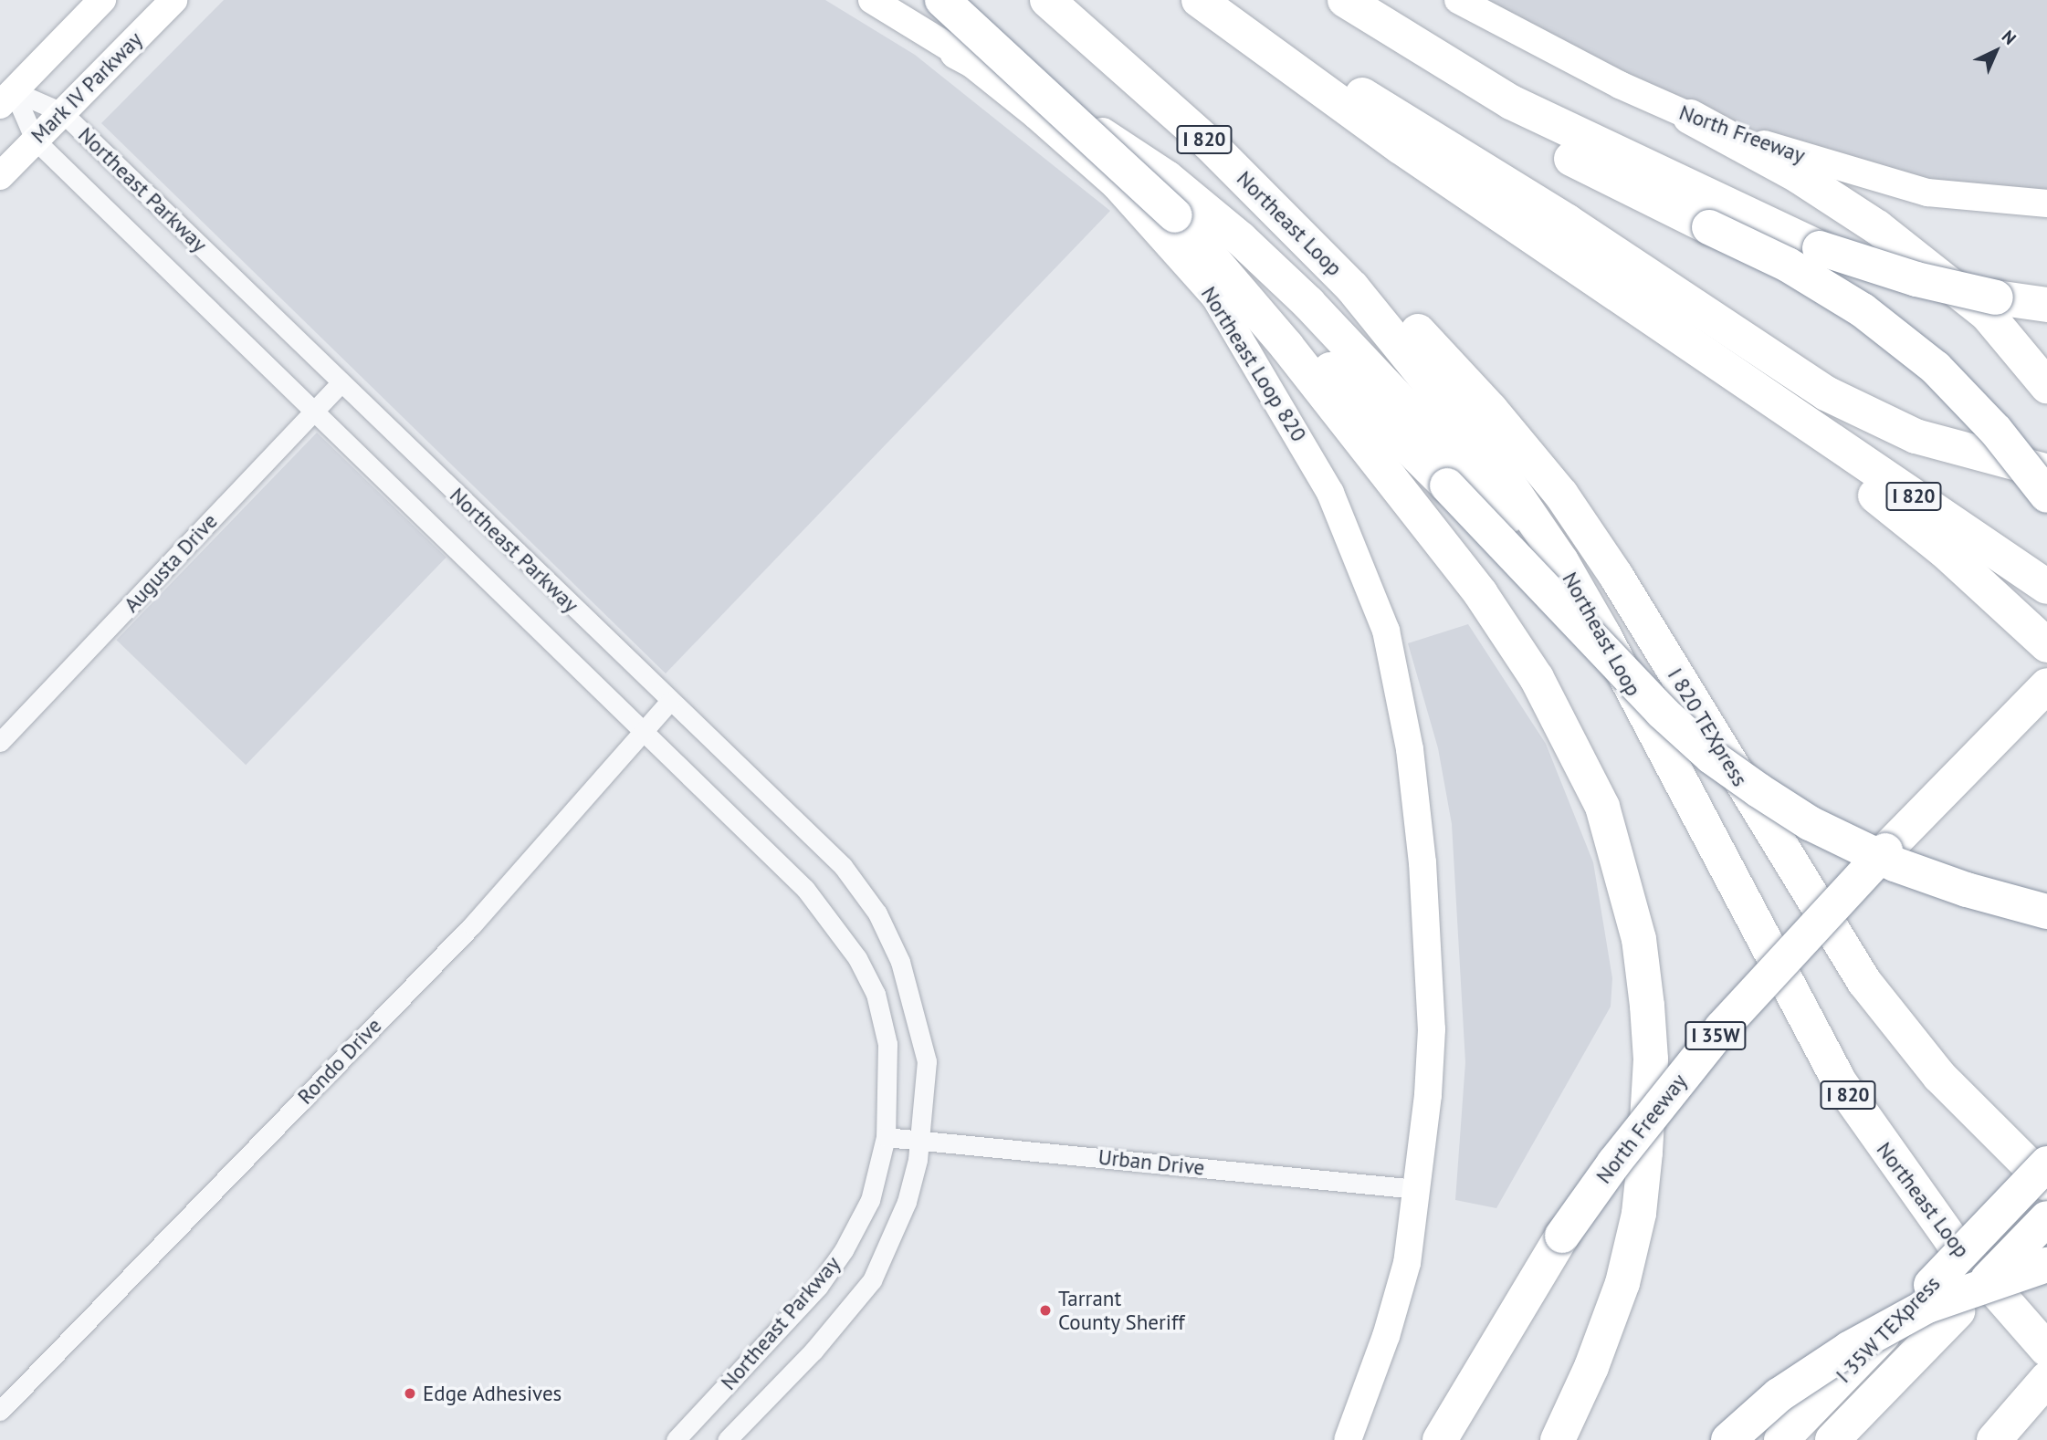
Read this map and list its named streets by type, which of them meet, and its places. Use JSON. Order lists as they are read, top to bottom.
{
  "streets": {
    "highway": [
      "North Freeway",
      "I 820",
      "Northeast Loop",
      "I 820 TEXpress",
      "I 35W",
      "I 35W TEXpress"
    ],
    "main road": ["Mark IV Parkway", "Northeast Loop 820"],
    "street": [
      "Northeast Parkway",
      "Augusta Drive",
      "Rondo Drive",
      "Urban Drive"
    ]
  },
  "crossings": [
    ["Mark IV Parkway", "Northeast Parkway"],
    ["Northeast Parkway", "Augusta Drive"],
    ["Northeast Parkway", "Rondo Drive"],
    ["Northeast Parkway", "Urban Drive"],
    ["Northeast Loop", "I 820 TEXpress"],
    ["Northeast Loop 820", "Urban Drive"]
  ],
  "places": ["Tarrant County Sheriff", "Edge Adhesives"],
  "north": "top right"
}
